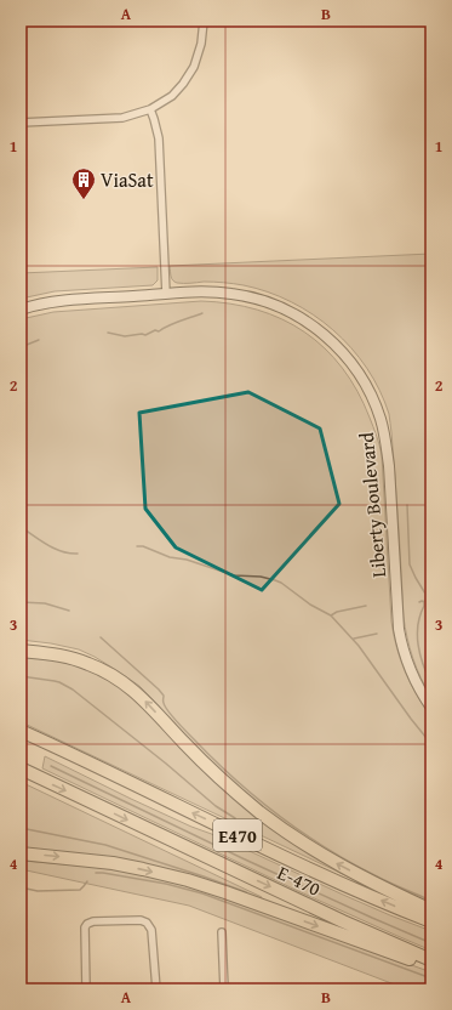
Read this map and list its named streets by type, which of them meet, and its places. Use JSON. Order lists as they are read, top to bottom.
{
  "streets": {
    "highway": ["E470", "E-470"],
    "street": ["Liberty Boulevard"]
  },
  "places": {
    "building": ["ViaSat"]
  },
  "grid": {
    "columns": ["A", "B"],
    "rows": [
      "1",
      "2",
      "3",
      "4"
    ]
  }
}
